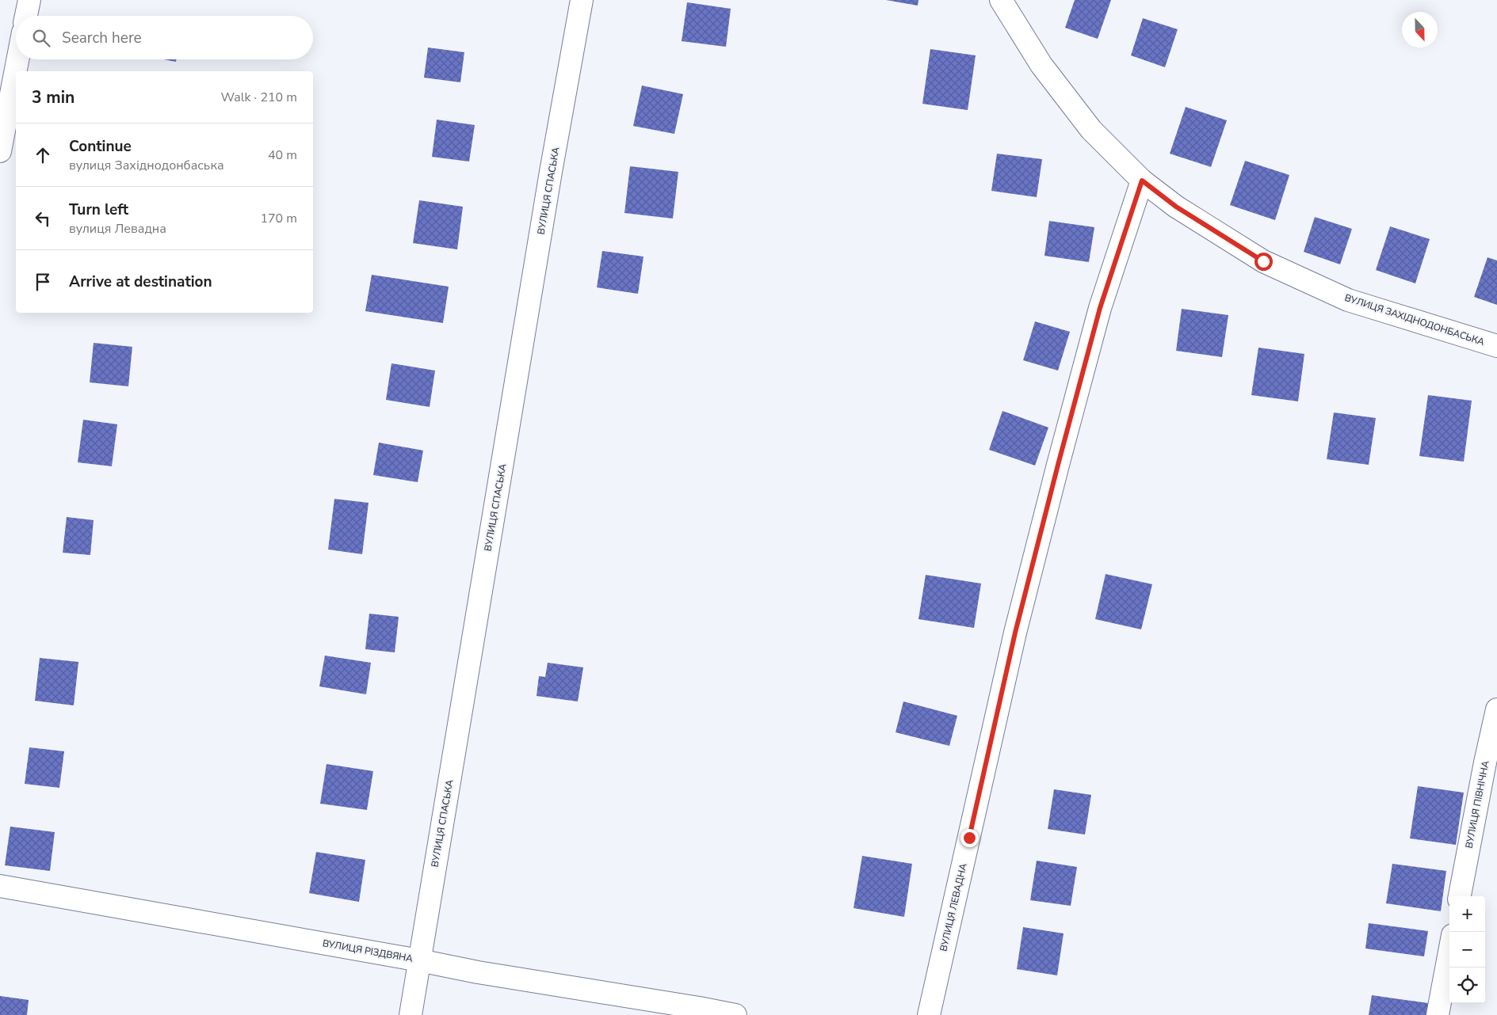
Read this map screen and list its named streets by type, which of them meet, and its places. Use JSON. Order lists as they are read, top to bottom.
{
  "streets": {
    "street": [
      "ВУЛИЦЯ СПАСЬКА",
      "ВУЛИЦЯ ЗАХІДНОДОНБАСЬКА",
      "ВУЛИЦЯ ПІВНІЧНА",
      "ВУЛИЦЯ ЛЕВАДНА",
      "ВУЛИЦЯ РІЗДВЯНА"
    ]
  },
  "crossings": [
    ["ВУЛИЦЯ СПАСЬКА", "ВУЛИЦЯ РІЗДВЯНА"],
    ["ВУЛИЦЯ ЗАХІДНОДОНБАСЬКА", "ВУЛИЦЯ ЛЕВАДНА"]
  ],
  "north": "bottom",
  "page": {
    "search": "Search here",
    "heading": ["3 min", "Walk · 210 m"],
    "list": [
      ["Continue", "вулиця Західнодонбаська", "40 m"],
      ["Turn left", "вулиця Левадна", "170 m"],
      "Arrive at destination"
    ],
    "map_buttons": ["+", "−"]
  }
}
